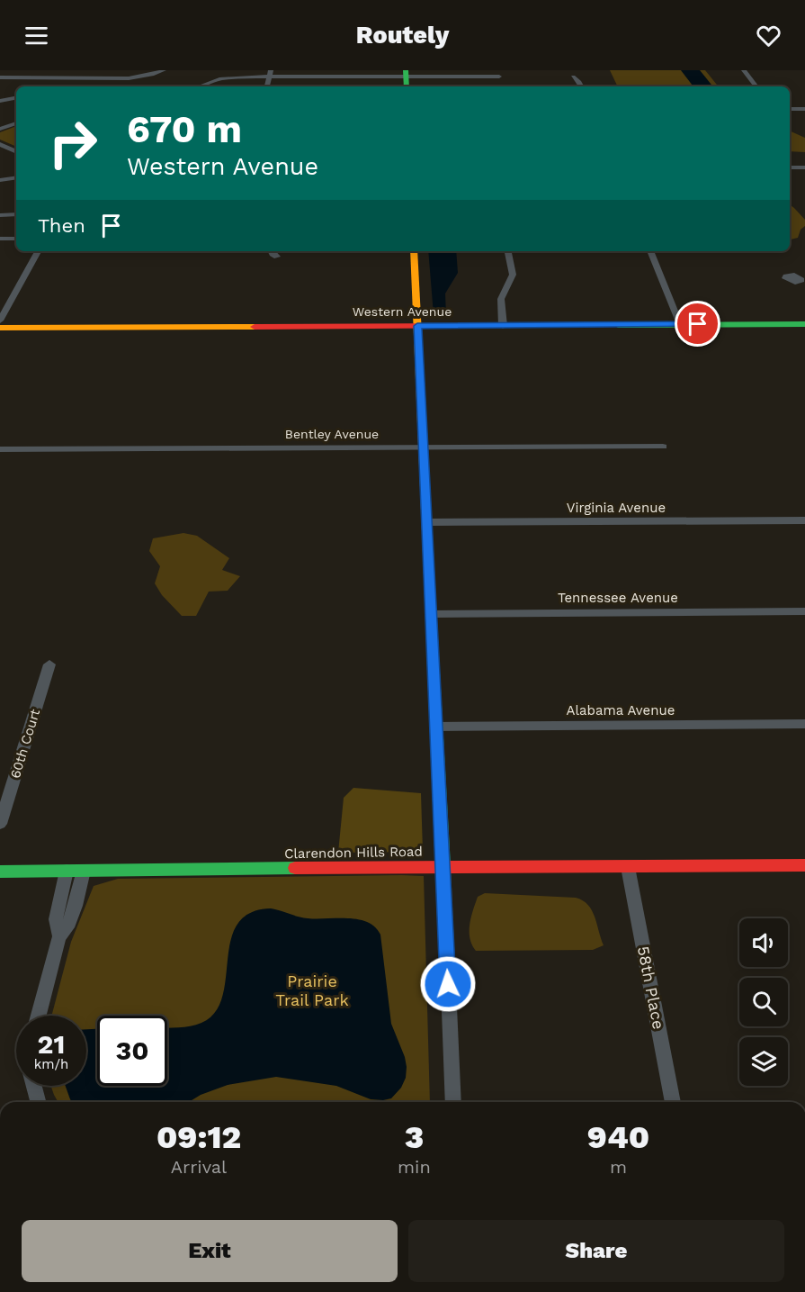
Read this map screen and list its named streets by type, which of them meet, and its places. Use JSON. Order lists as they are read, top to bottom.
{
  "streets": {
    "street": [
      "Western Avenue",
      "Bentley Avenue",
      "Virginia Avenue",
      "Tennessee Avenue",
      "Alabama Avenue",
      "60th Court",
      "Clarendon Hills Road",
      "58th Place"
    ]
  },
  "crossings": [
    ["Clarendon Hills Road", "58th Place"]
  ],
  "parks": ["Prairie Trail Park"],
  "page": {
    "header": "Routely",
    "turn": ["670 m", "Western Avenue"],
    "then": "Then",
    "speed": "21 km/h",
    "limit": "30",
    "eta": [
      "09:12",
      "Arrival",
      "3",
      "min",
      "940",
      "m"
    ],
    "buttons": ["Exit", "Share"]
  }
}
